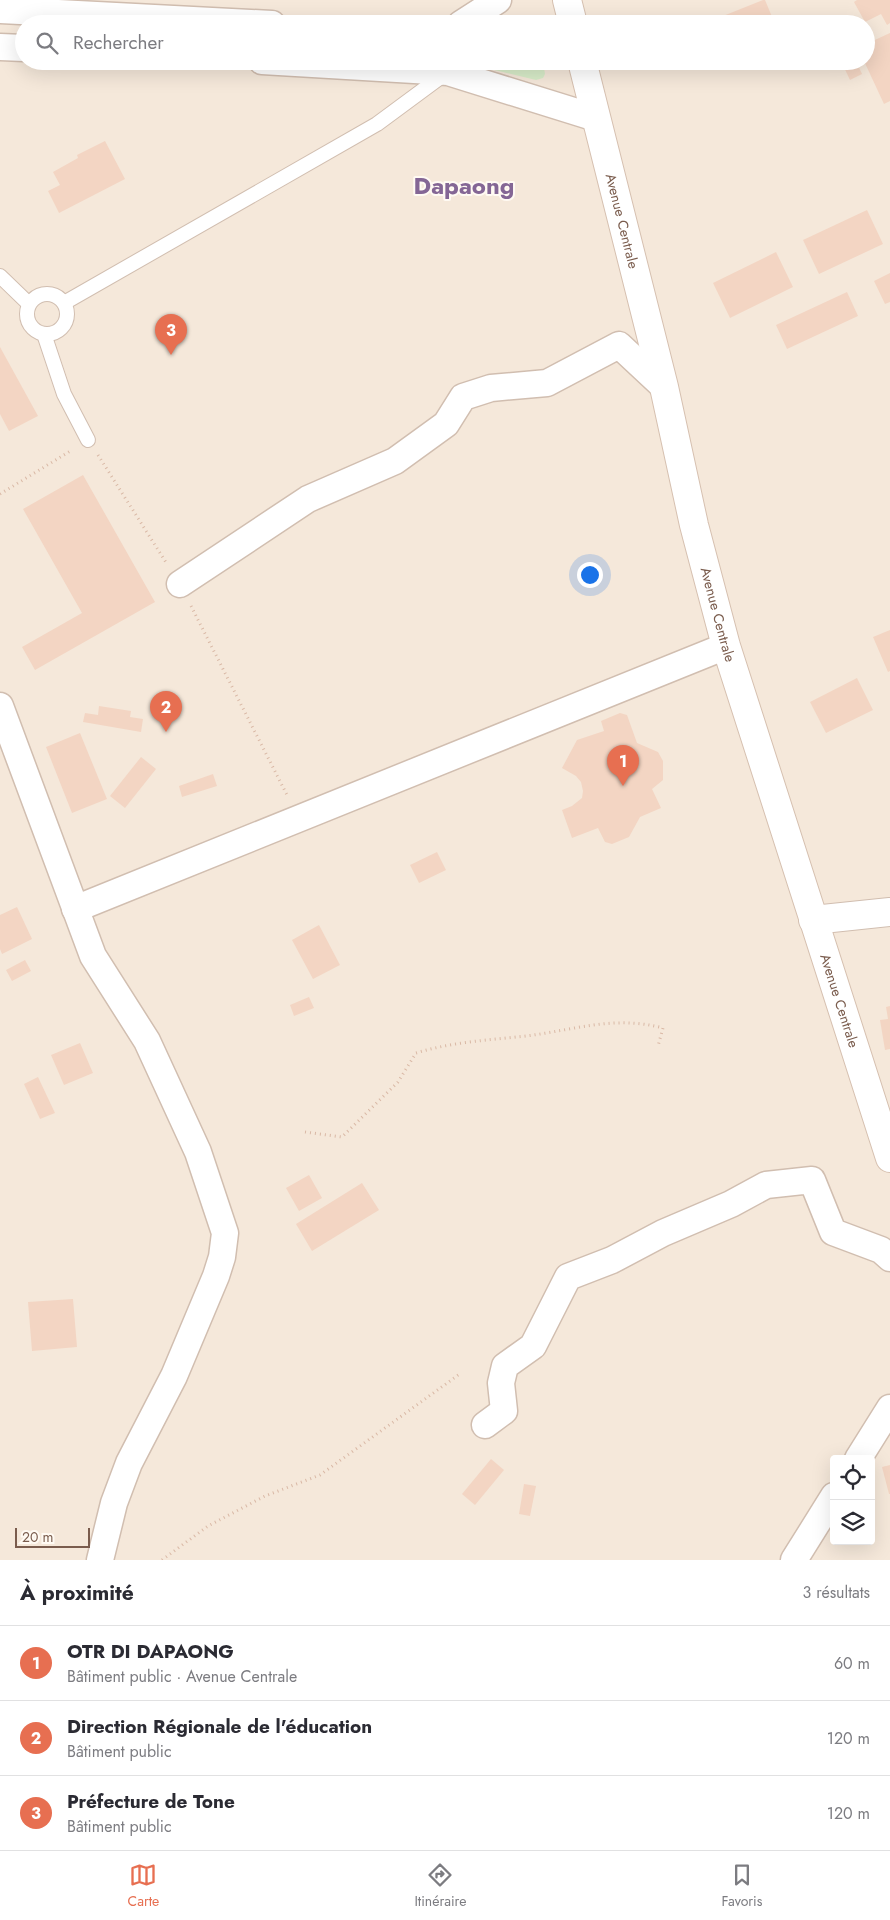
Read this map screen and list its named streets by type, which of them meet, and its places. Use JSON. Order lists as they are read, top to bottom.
{
  "streets": {
    "main road": ["Avenue Centrale"]
  },
  "districts": ["Dapaong"],
  "scale_bar": "20 m",
  "page": {
    "search": "Rechercher",
    "pins": ["3", "2", "1"],
    "scale": "20 m",
    "heading": ["À proximité", "3 résultats"],
    "list": [
      {
        "mark": "1",
        "name": "OTR DI DAPAONG",
        "note": "Bâtiment public · Avenue Centrale",
        "value": "60 m"
      },
      {
        "mark": "2",
        "name": "Direction Régionale de l'éducation",
        "note": "Bâtiment public",
        "value": "120 m"
      },
      {
        "mark": "3",
        "name": "Préfecture de Tone",
        "note": "Bâtiment public",
        "value": "120 m"
      }
    ],
    "nav": ["Carte", "Itinéraire", "Favoris"]
  }
}
